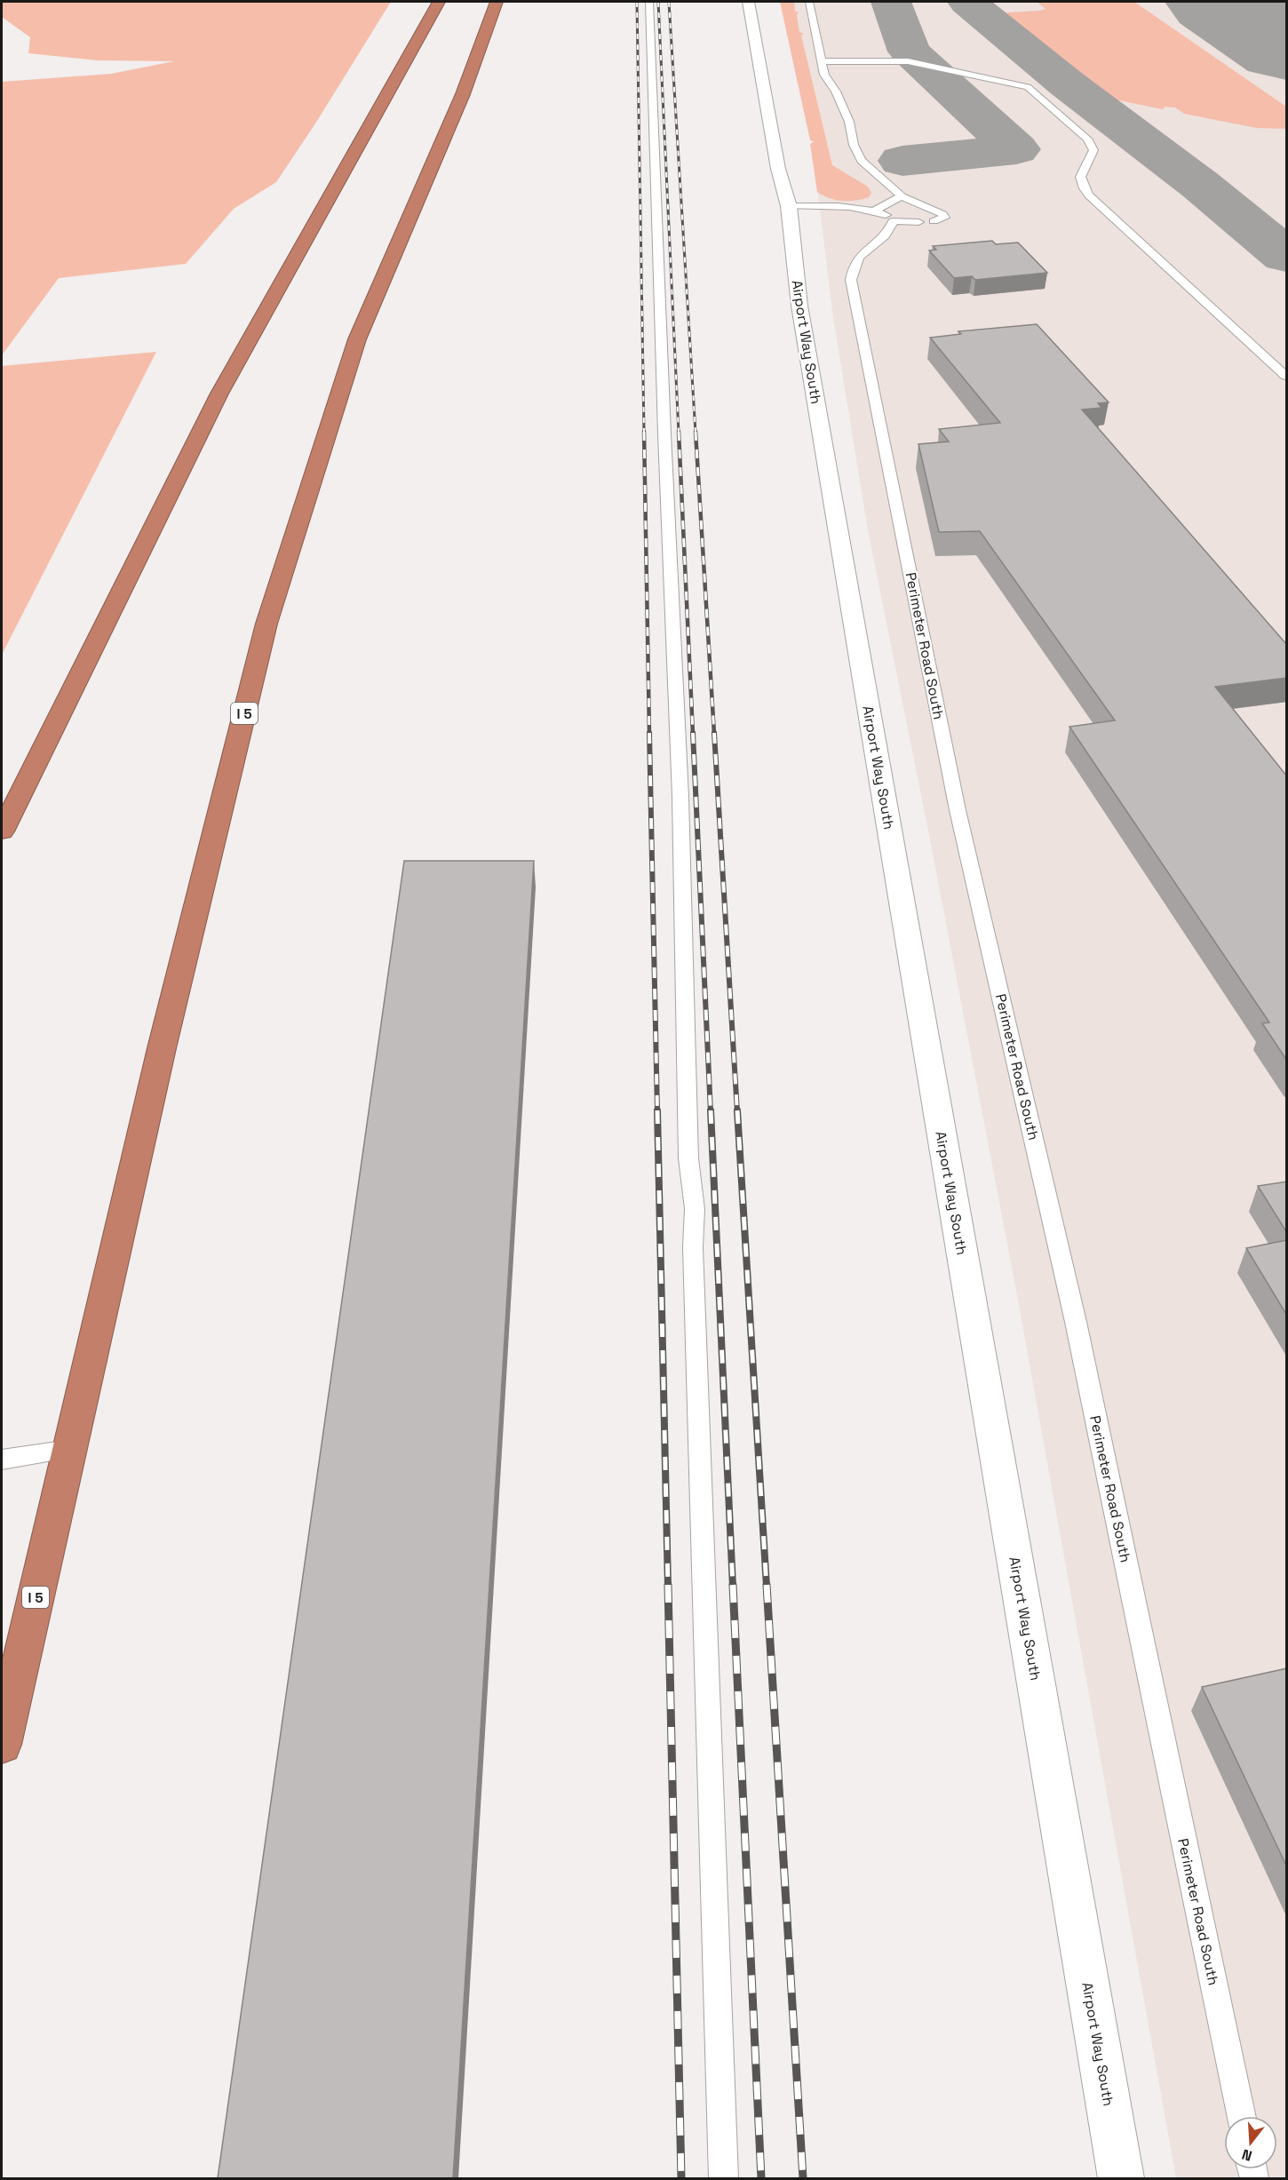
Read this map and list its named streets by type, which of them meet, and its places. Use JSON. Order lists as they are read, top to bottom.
{
  "streets": {
    "highway": ["I 5"],
    "main road": ["Airport Way South"],
    "lane": ["Perimeter Road South"]
  },
  "north": "bottom"
}
